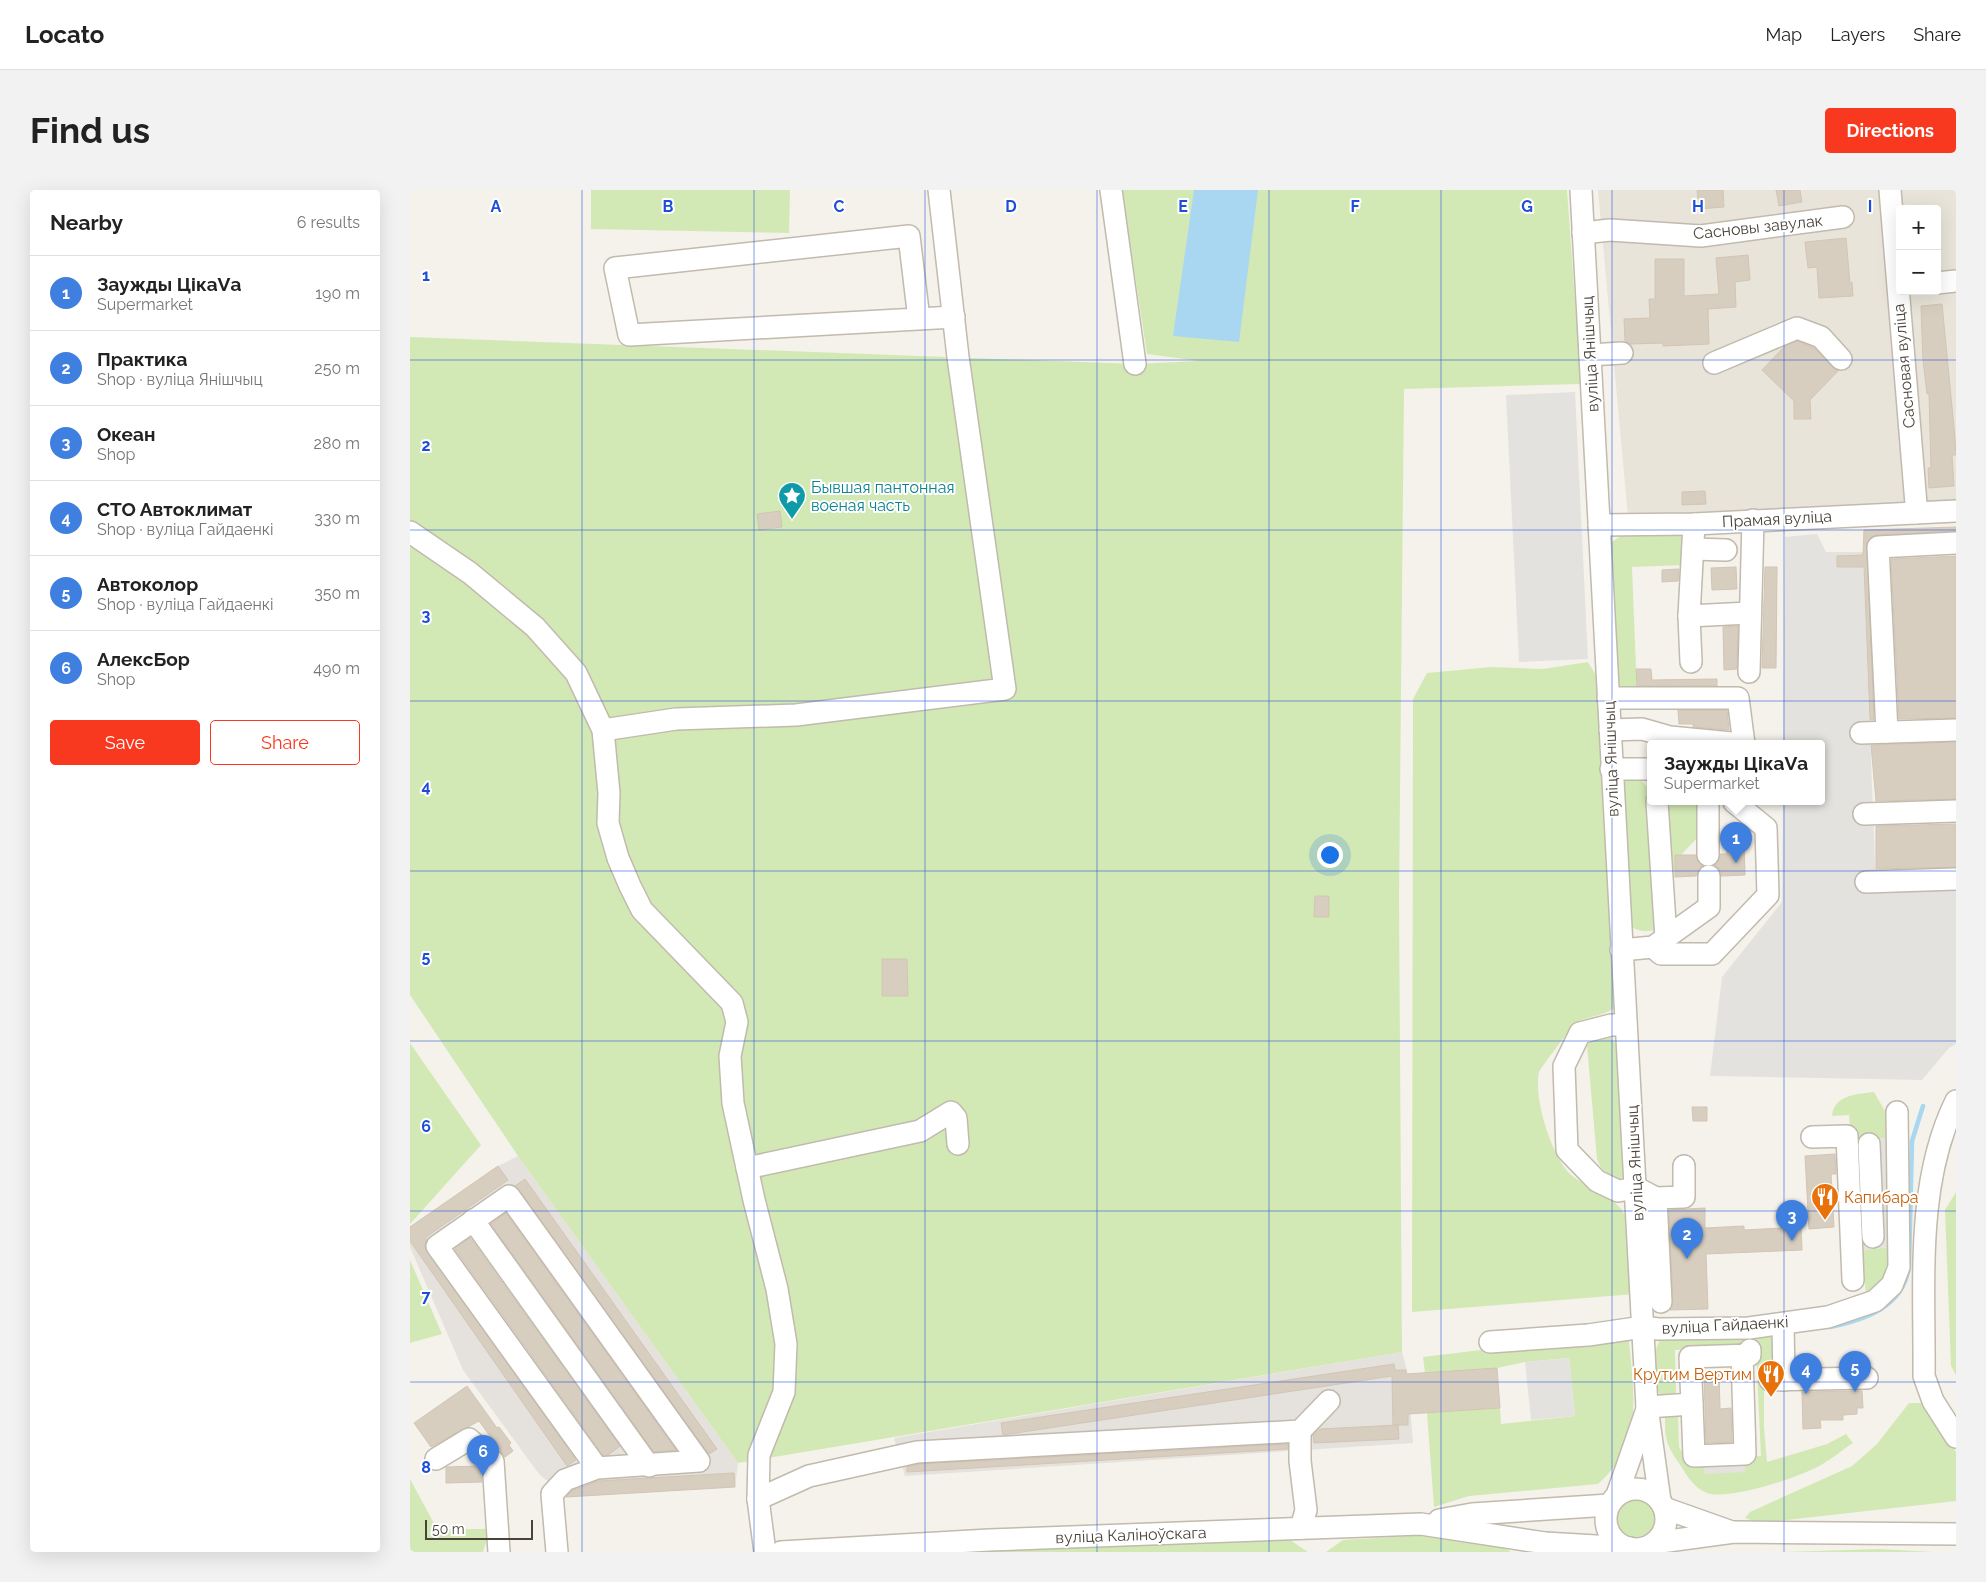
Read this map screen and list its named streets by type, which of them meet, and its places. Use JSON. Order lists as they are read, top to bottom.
{
  "streets": {
    "street": [
      "Сасновы завулак",
      "вуліца Янішчыц",
      "Сасновая вуліца",
      "Прамая вуліца",
      "вуліца Гайдаенкі",
      "вуліца Каліноўскага"
    ]
  },
  "crossings": [
    ["Сасновы завулак", "вуліца Янішчыц"],
    ["вуліца Янішчыц", "Прамая вуліца"],
    ["вуліца Янішчыц", "вуліца Гайдаенкі"],
    ["вуліца Янішчыц", "вуліца Каліноўскага"],
    ["Сасновая вуліца", "Прамая вуліца"]
  ],
  "places": {
    "place": ["Бывшая пантонная военая часть"],
    "restaurant": ["Капибара", "Крутим Вертим"]
  },
  "scale_bar": "50 m",
  "page": {
    "header": "Locato",
    "nav": ["Map", "Layers", "Share"],
    "buttons": [
      "Directions",
      ["Save", "Share"]
    ],
    "title": "Find us",
    "heading": ["Nearby", "6 results"],
    "map_buttons": ["+", "−"],
    "list": [
      {
        "mark": "1",
        "name": "Заужды ЦікаVа",
        "note": "Supermarket",
        "value": "190 m"
      },
      {
        "mark": "2",
        "name": "Практика",
        "note": "Shop · вуліца Янішчыц",
        "value": "250 m"
      },
      {
        "mark": "3",
        "name": "Океан",
        "note": "Shop",
        "value": "280 m"
      },
      {
        "mark": "4",
        "name": "СТО Автоклимат",
        "note": "Shop · вуліца Гайдаенкі",
        "value": "330 m"
      },
      {
        "mark": "5",
        "name": "Автоколор",
        "note": "Shop · вуліца Гайдаенкі",
        "value": "350 m"
      },
      {
        "mark": "6",
        "name": "АлексБор",
        "note": "Shop",
        "value": "490 m"
      }
    ],
    "popup": ["Заужды ЦікаVа", "Supermarket"],
    "pins": [
      "1",
      "3",
      "2",
      "5",
      "4",
      "6"
    ],
    "scale": "50 m"
  },
  "grid": {
    "columns": [
      "A",
      "B",
      "C",
      "D",
      "E",
      "F",
      "G",
      "H",
      "I"
    ],
    "rows": [
      "1",
      "2",
      "3",
      "4",
      "5",
      "6",
      "7",
      "8"
    ]
  }
}
